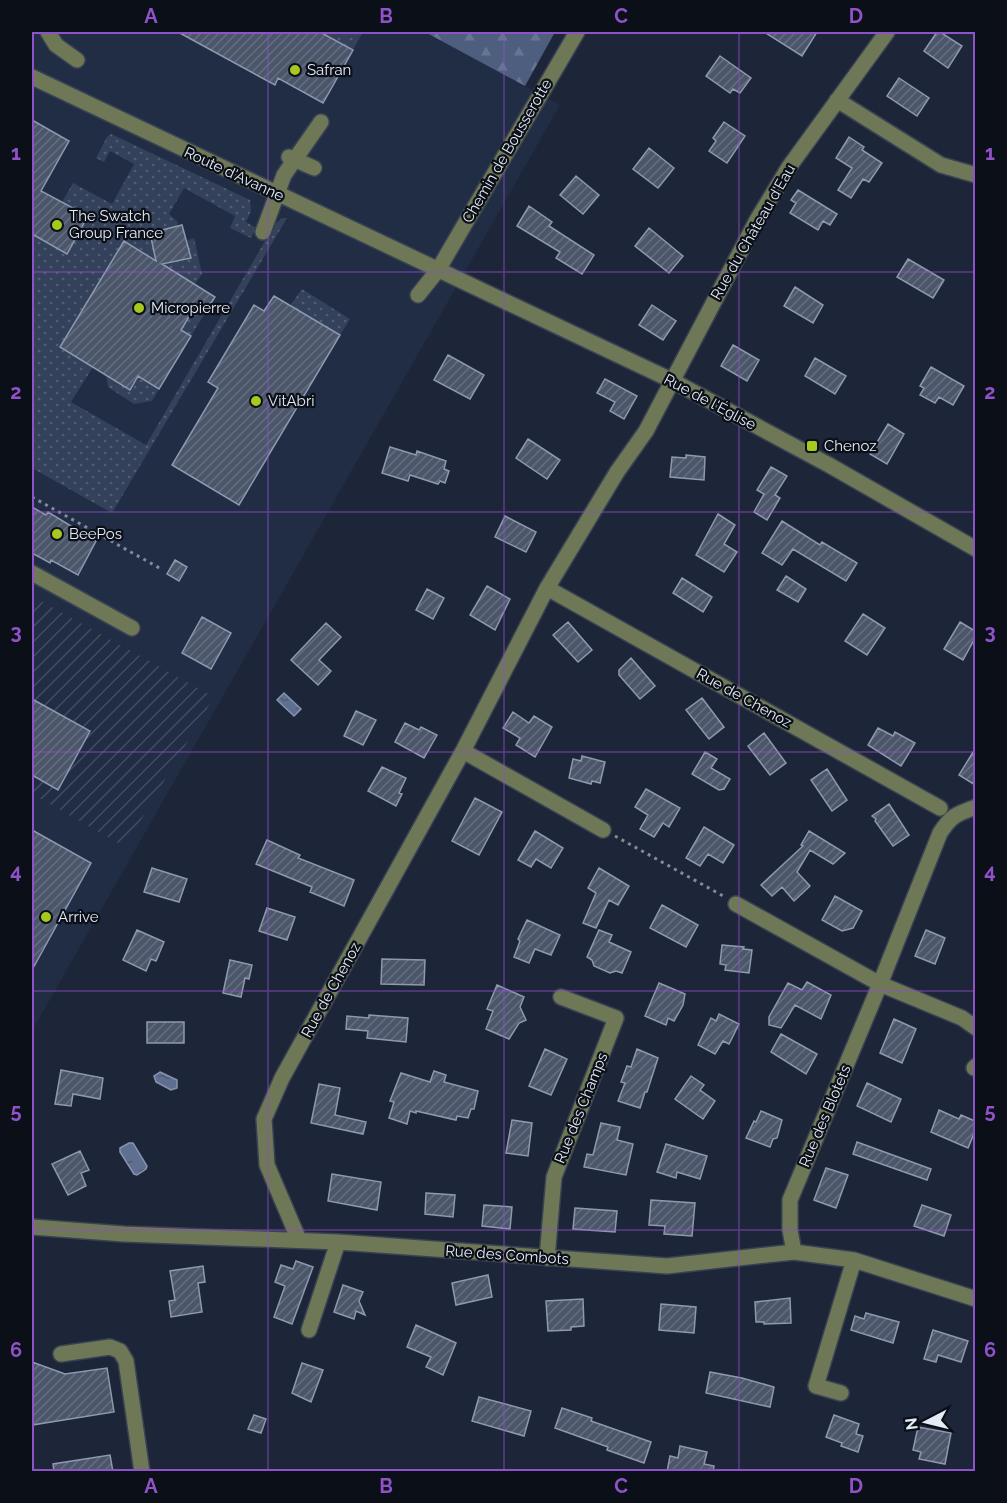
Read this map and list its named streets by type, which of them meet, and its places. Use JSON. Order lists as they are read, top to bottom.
{
  "streets": {
    "street": [
      "Chemin de Bousserotte",
      "Route d'Avanne",
      "Rue du Château d'Eau",
      "Rue de l'Église",
      "Rue de Chenoz",
      "Rue des Champs",
      "Rue des Blotets",
      "Rue des Combots"
    ]
  },
  "crossings": [
    ["Chemin de Bousserotte", "Route d'Avanne"],
    ["Chemin de Bousserotte", "Rue de l'Église"],
    ["Route d'Avanne", "Rue de l'Église"],
    ["Rue du Château d'Eau", "Rue de l'Église"],
    ["Rue du Château d'Eau", "Rue de Chenoz"],
    ["Rue de l'Église", "Rue de Chenoz"],
    ["Rue de Chenoz", "Rue des Blotets"],
    ["Rue de Chenoz", "Rue des Combots"],
    ["Rue des Champs", "Rue des Combots"],
    ["Rue des Blotets", "Rue des Combots"]
  ],
  "places": {
    "other": [
      "Safran",
      "The Swatch Group France",
      "Micropierre",
      "VitAbri",
      "BeePos",
      "Arrive"
    ],
    "transit": ["Chenoz"]
  },
  "north": "left",
  "grid": {
    "columns": [
      "A",
      "B",
      "C",
      "D"
    ],
    "rows": [
      "1",
      "2",
      "3",
      "4",
      "5",
      "6"
    ]
  }
}
